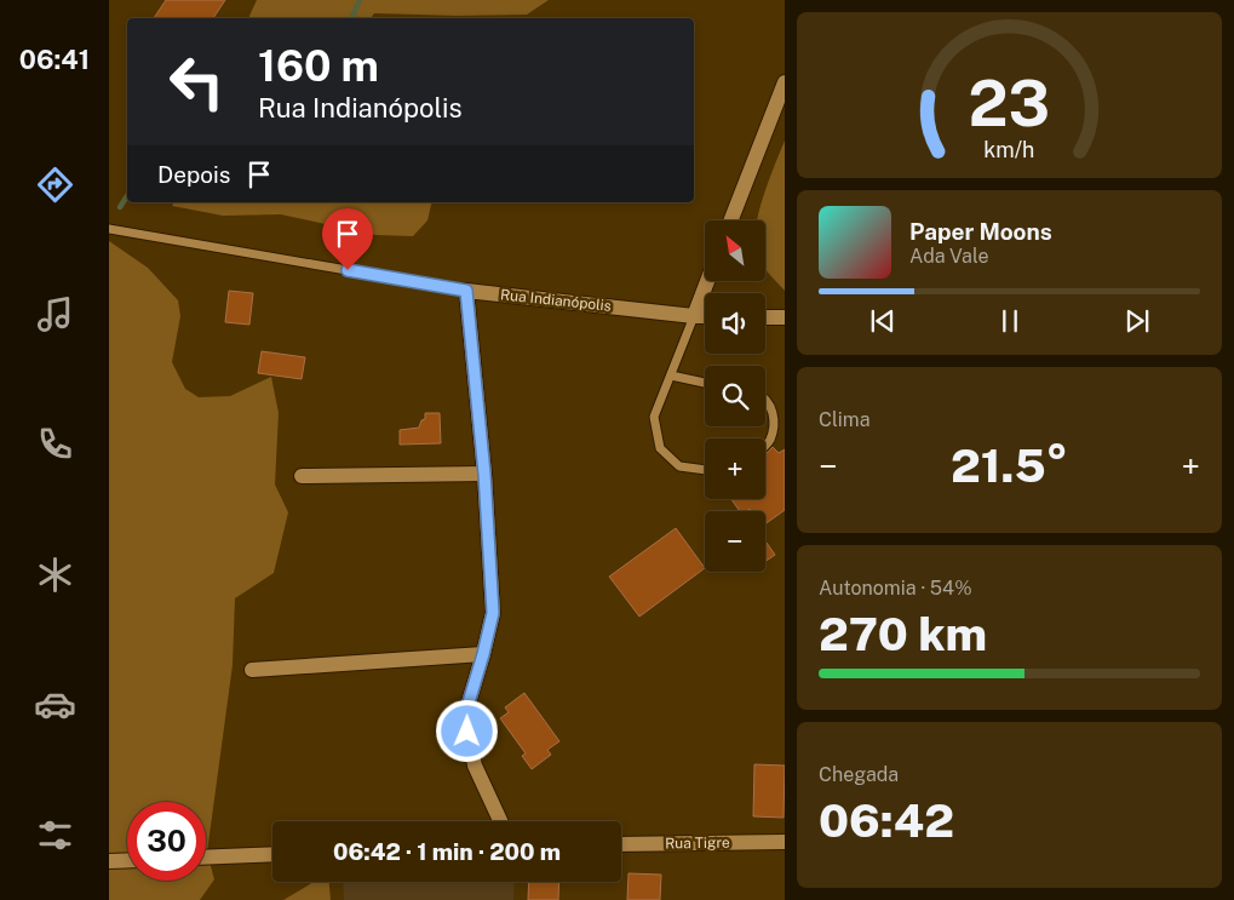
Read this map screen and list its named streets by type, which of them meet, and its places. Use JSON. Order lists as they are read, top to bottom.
{
  "streets": {
    "street": ["Rua Indianópolis", "Rua Tigre"]
  },
  "north": "top left",
  "page": {
    "tabs": "06:41",
    "turn": ["160 m", "Rua Indianópolis"],
    "then": "Depois",
    "song": ["Paper Moons", "Ada Vale"],
    "map_buttons": ["+", "−"],
    "tile": [
      "Clima",
      ["Autonomia · 54%", "270 km"],
      ["Chegada", "06:42"]
    ],
    "heat": ["−", "21.5°", "+"],
    "limit": "30",
    "trip": "06:42 · 1 min · 200 m",
    "gauge": ["23", "km/h"]
  }
}
